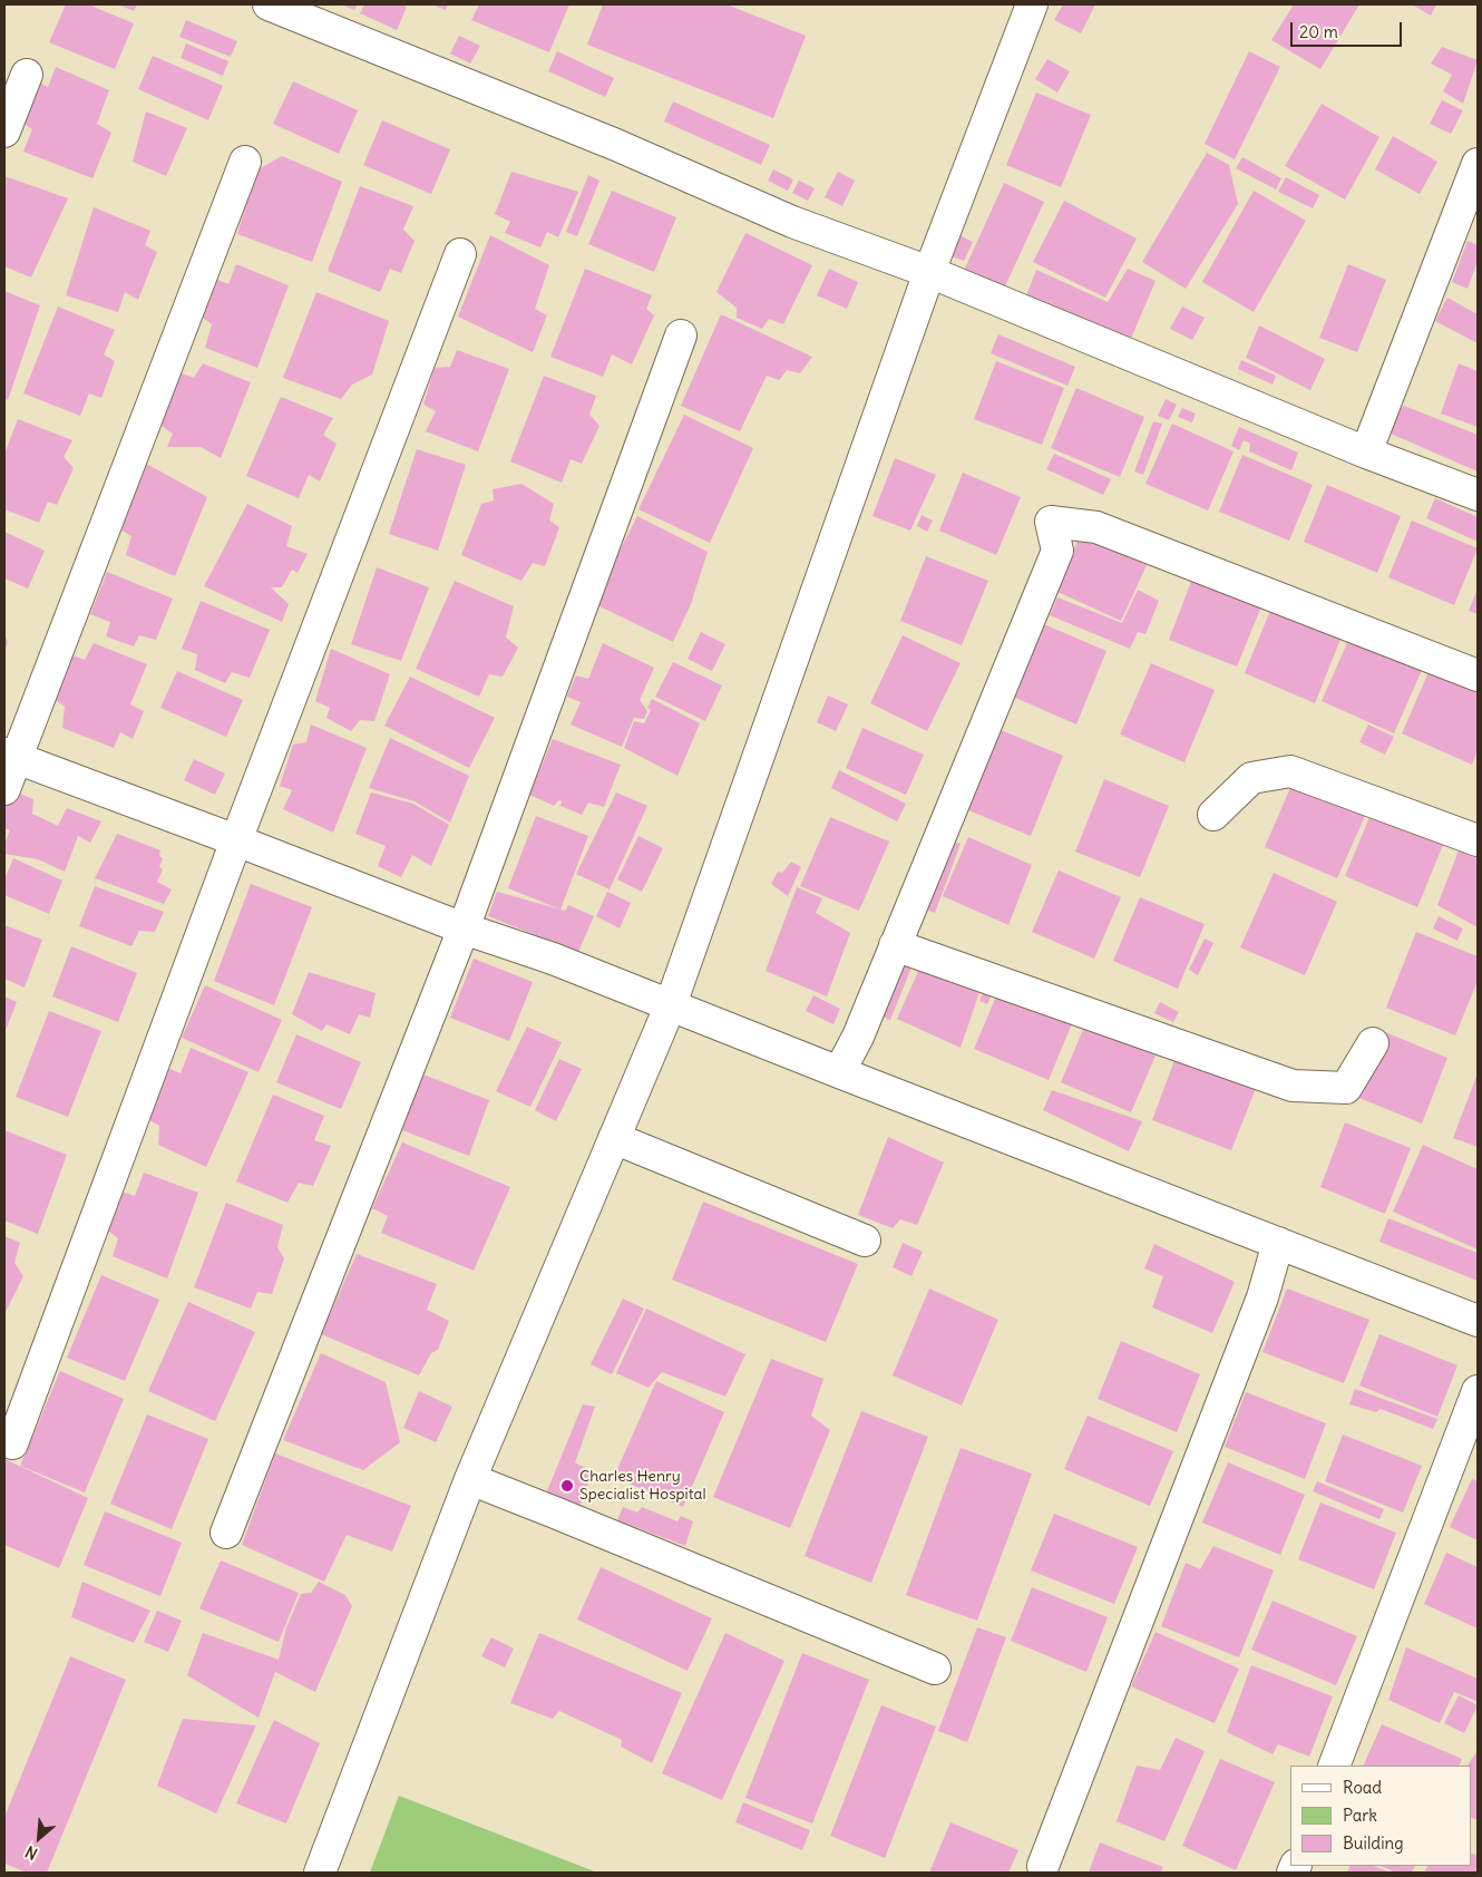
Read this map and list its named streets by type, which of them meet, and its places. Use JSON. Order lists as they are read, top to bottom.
{
  "places": ["Charles Henry Specialist Hospital"],
  "legend": ["Road", "Park", "Building"],
  "scale_bar": "20 m",
  "north": "bottom left"
}
